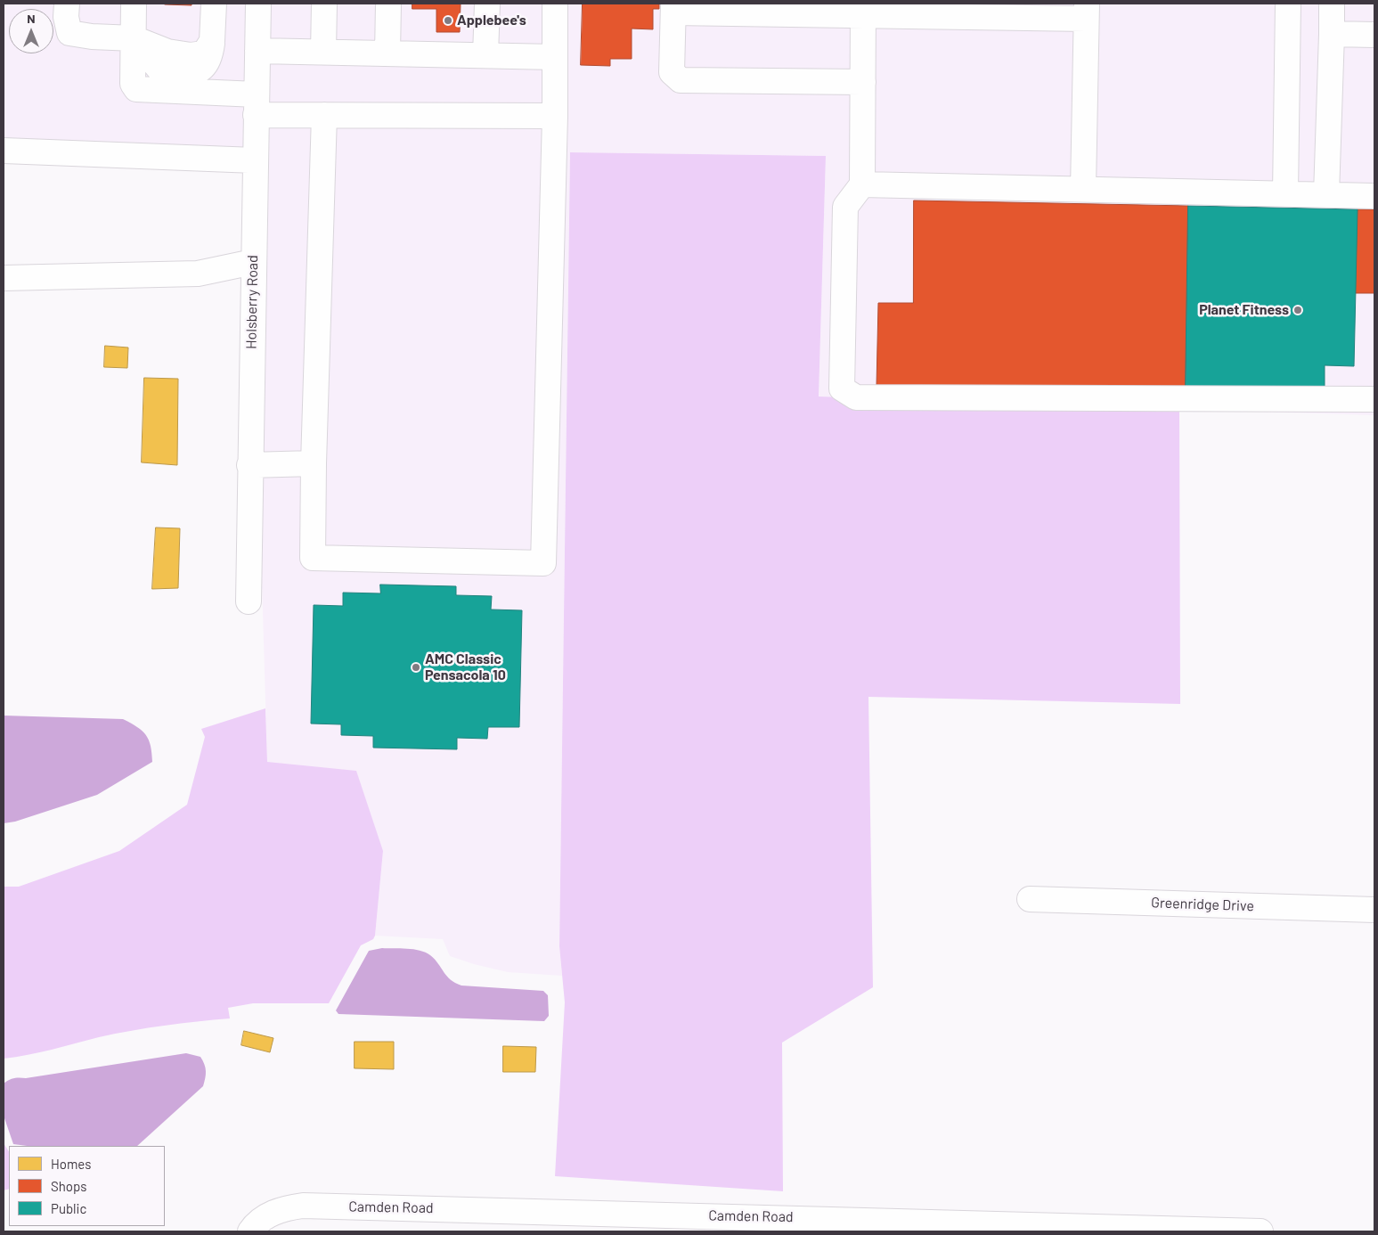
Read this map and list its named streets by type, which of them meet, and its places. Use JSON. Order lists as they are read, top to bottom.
{
  "streets": {
    "street": ["Holsberry Road", "Greenridge Drive", "Camden Road"]
  },
  "places": ["Applebee's", "Planet Fitness", "AMC Classic Pensacola 10"],
  "legend": ["Homes", "Shops", "Public"],
  "north": "top"
}
